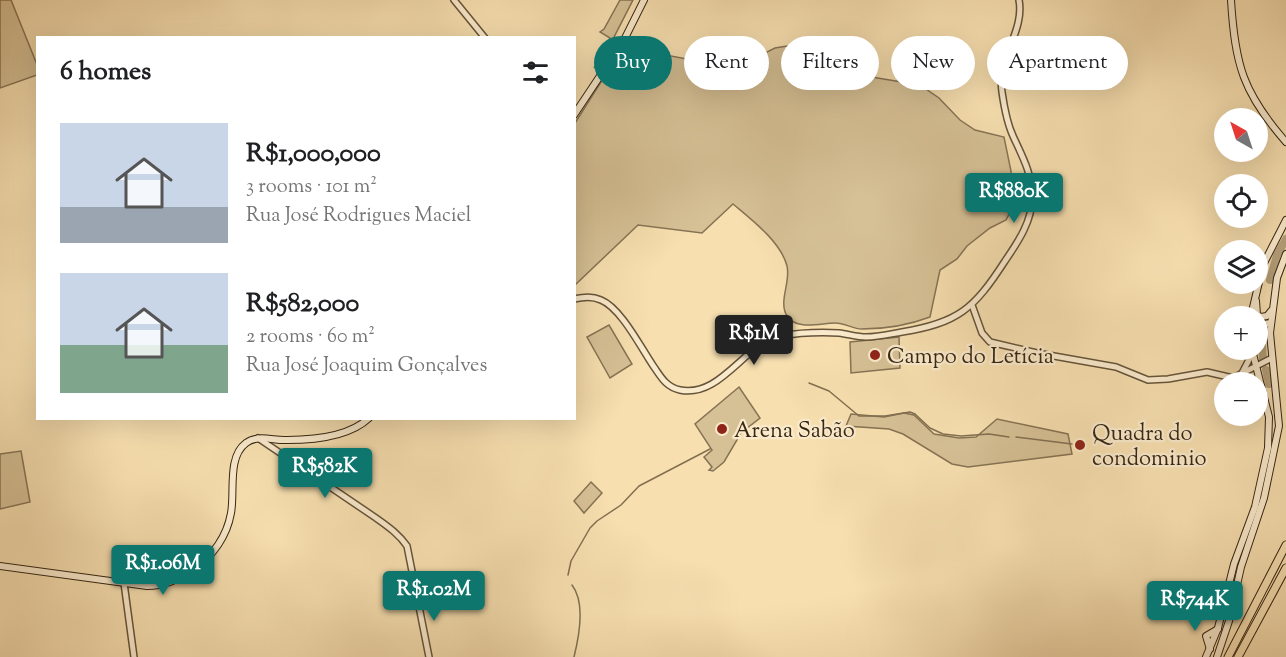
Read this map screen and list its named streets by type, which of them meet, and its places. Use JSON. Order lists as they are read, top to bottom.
{
  "places": ["Campo do Letícia", "Arena Sabão", "Quadra do condominio"],
  "north": "top left",
  "page": {
    "chip": [
      "Buy",
      "Rent",
      "Filters",
      "New",
      "Apartment"
    ],
    "heading": "6 homes",
    "map_buttons": ["+", "−"],
    "list": [
      {
        "name": "R$1,000,000",
        "note": "3 rooms · 101 m² · Rua José Rodrigues Maciel"
      },
      {
        "name": "R$582,000",
        "note": "2 rooms · 60 m² · Rua José Joaquim Gonçalves"
      }
    ],
    "price": [
      "R$880K",
      "R$1M",
      "R$582K",
      "R$1.06M",
      "R$1.02M",
      "R$744K"
    ]
  }
}
